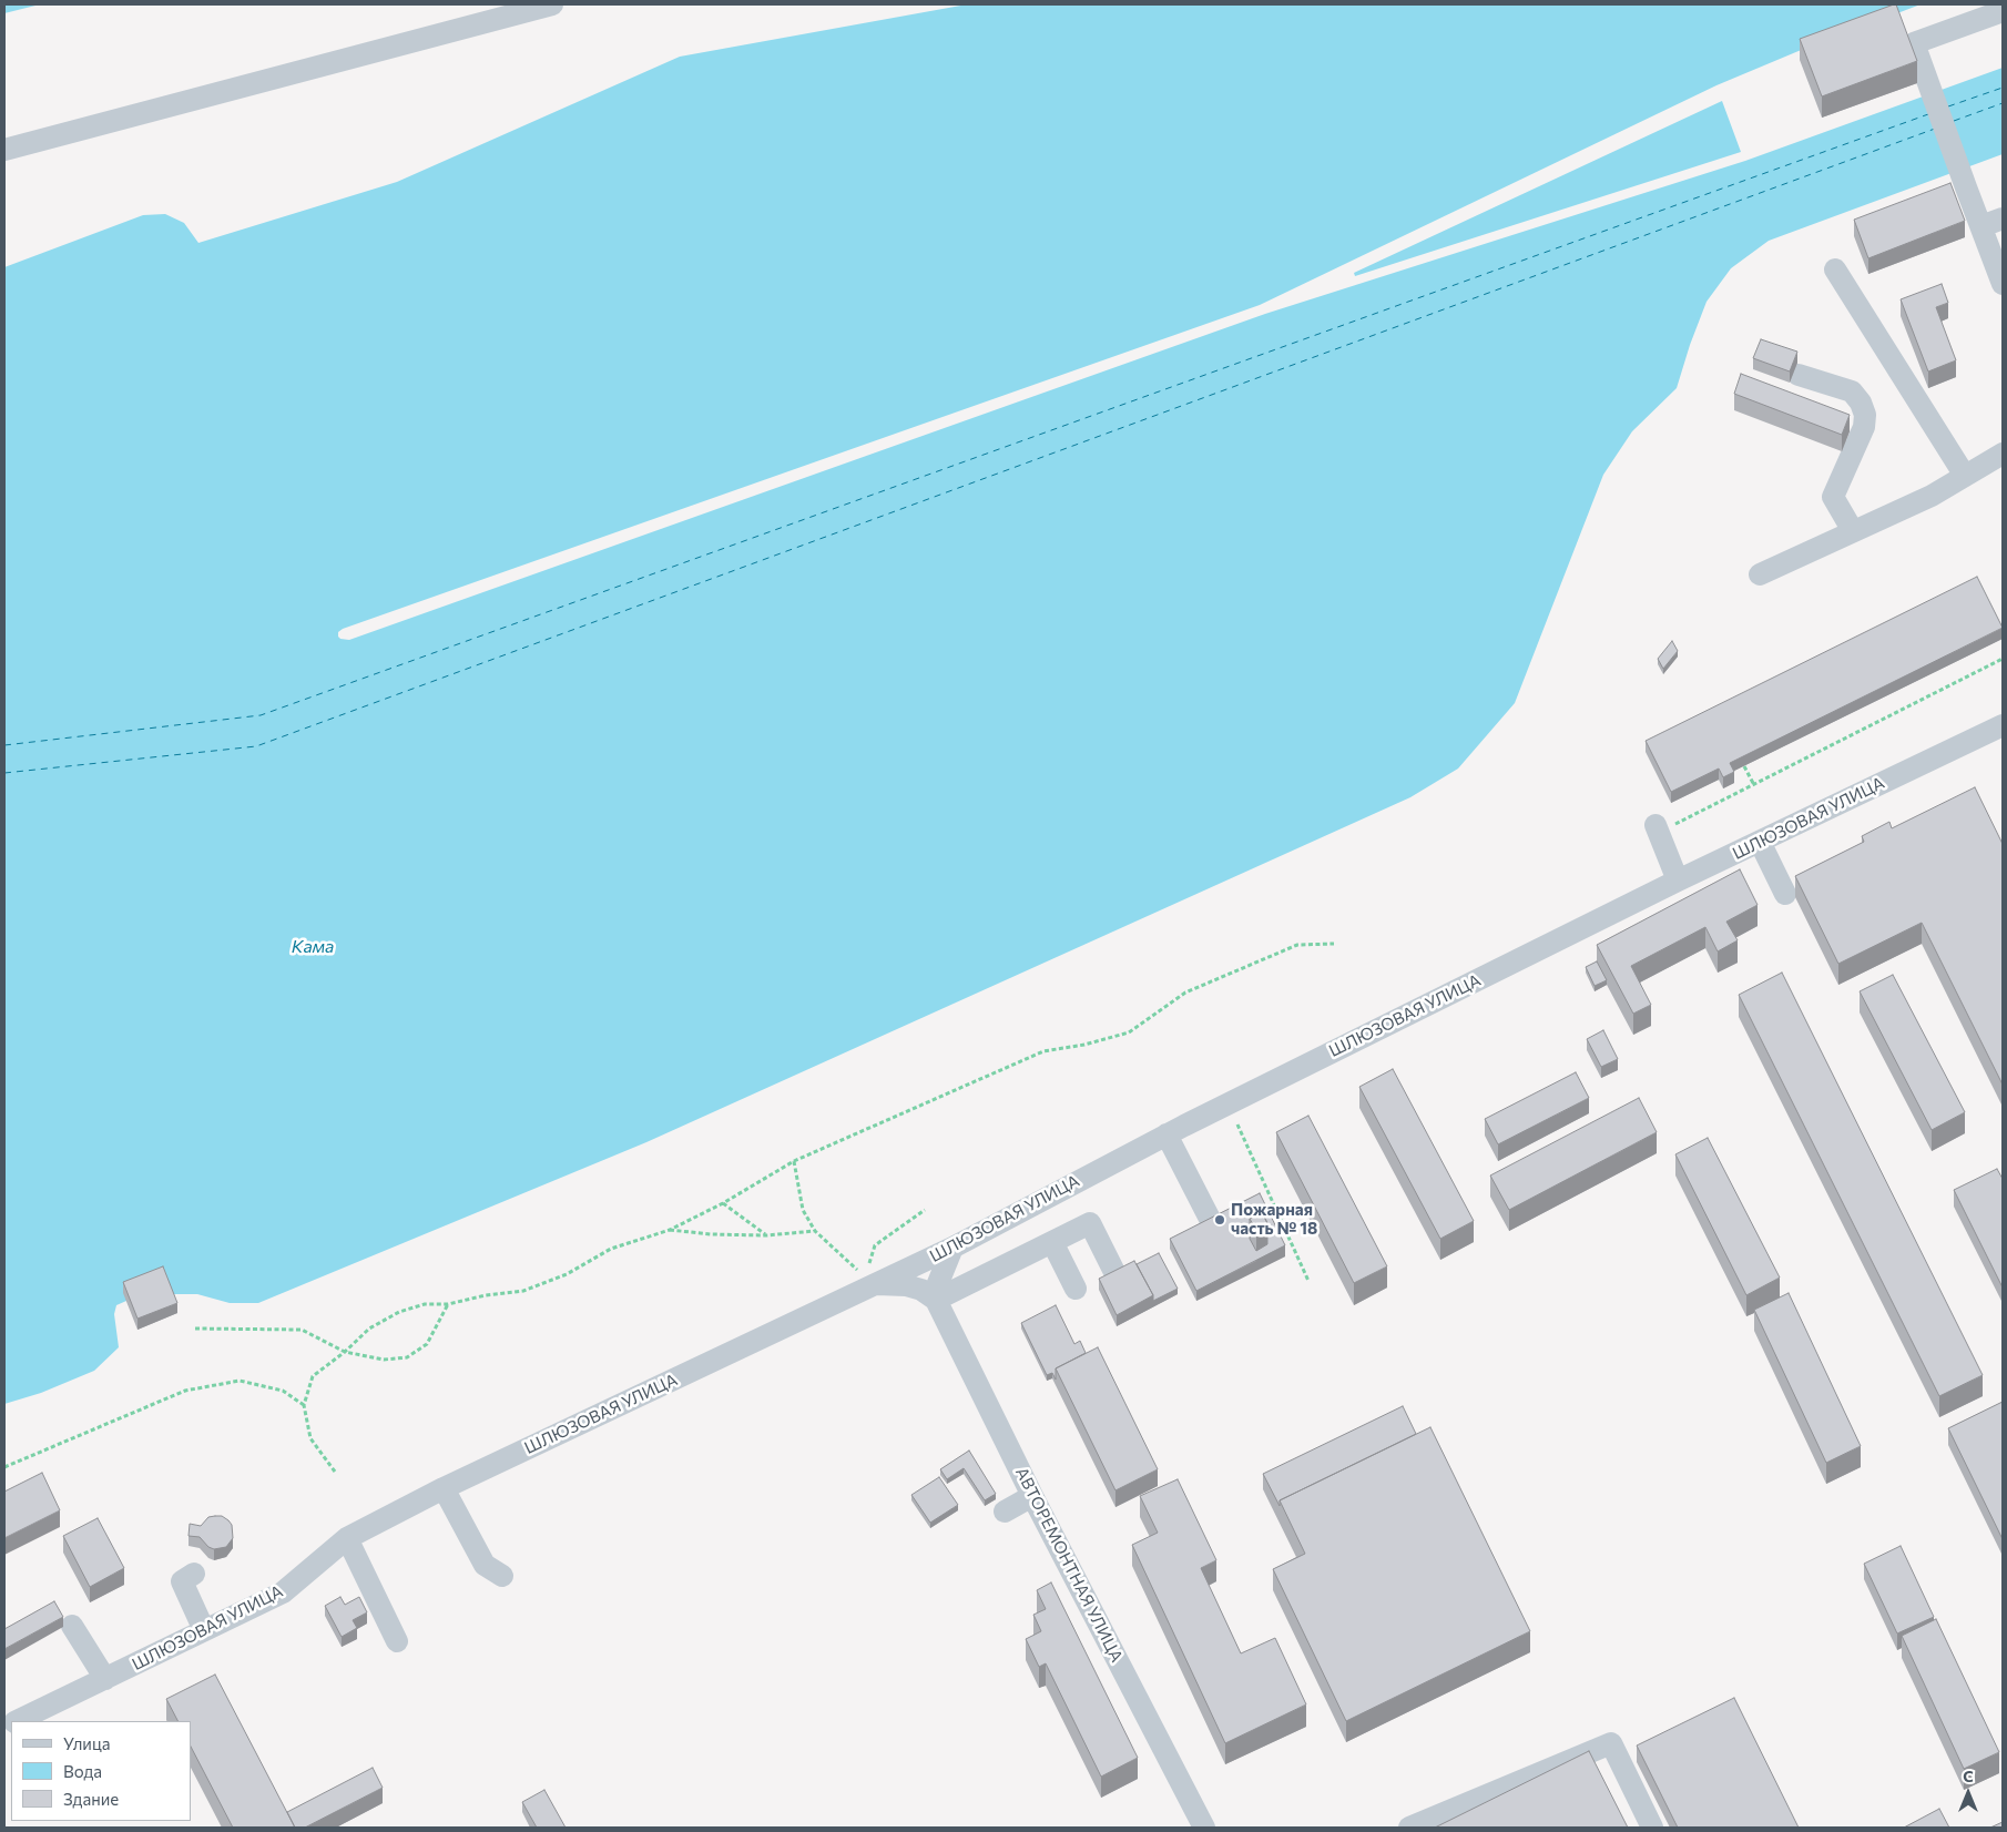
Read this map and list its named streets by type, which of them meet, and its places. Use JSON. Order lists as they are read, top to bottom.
{
  "streets": {
    "street": ["ШЛЮЗОВАЯ УЛИЦА", "АВТОРЕМОНТНАЯ УЛИЦА"]
  },
  "water": ["Кама"],
  "places": ["Пожарная часть № 18"],
  "legend": ["Улица", "Вода", "Здание"],
  "north": "top"
}
